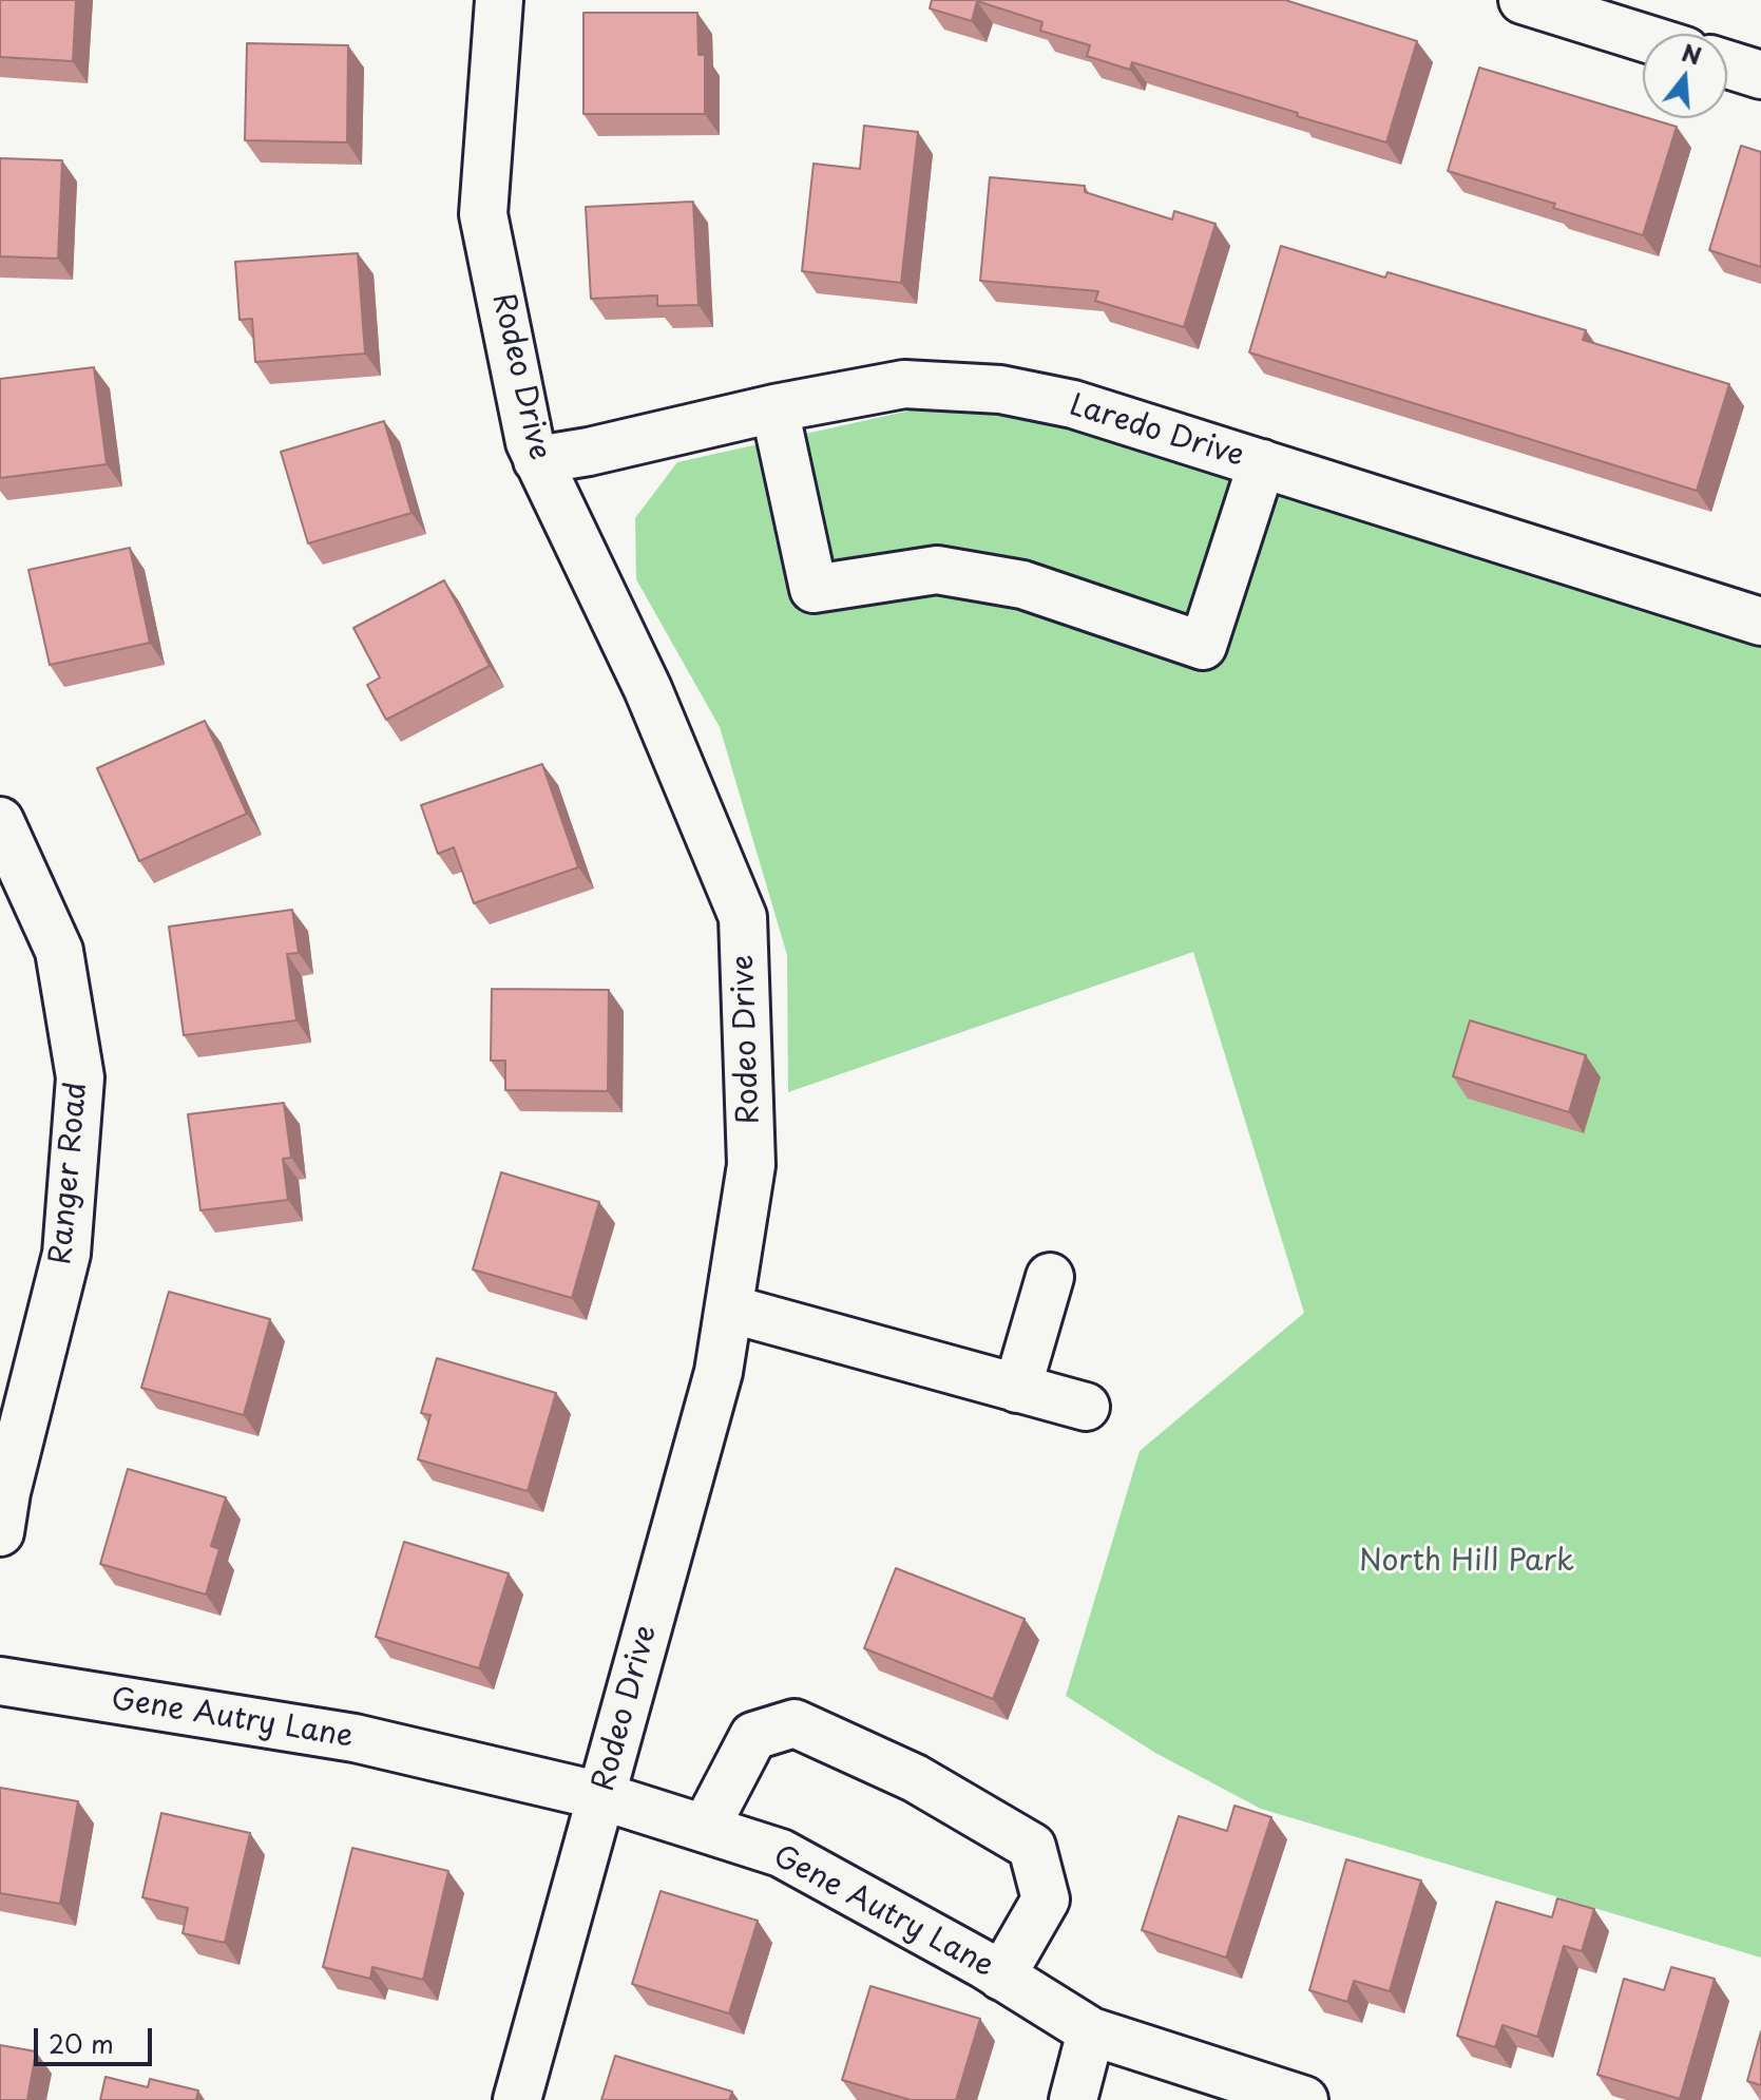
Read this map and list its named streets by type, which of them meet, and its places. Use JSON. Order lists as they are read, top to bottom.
{
  "streets": {
    "street": [
      "Rodeo Drive",
      "Laredo Drive",
      "Ranger Road",
      "Gene Autry Lane"
    ]
  },
  "crossings": [
    ["Rodeo Drive", "Laredo Drive"],
    ["Rodeo Drive", "Gene Autry Lane"]
  ],
  "parks": ["North Hill Park"],
  "scale_bar": "20 m",
  "north": "top"
}
